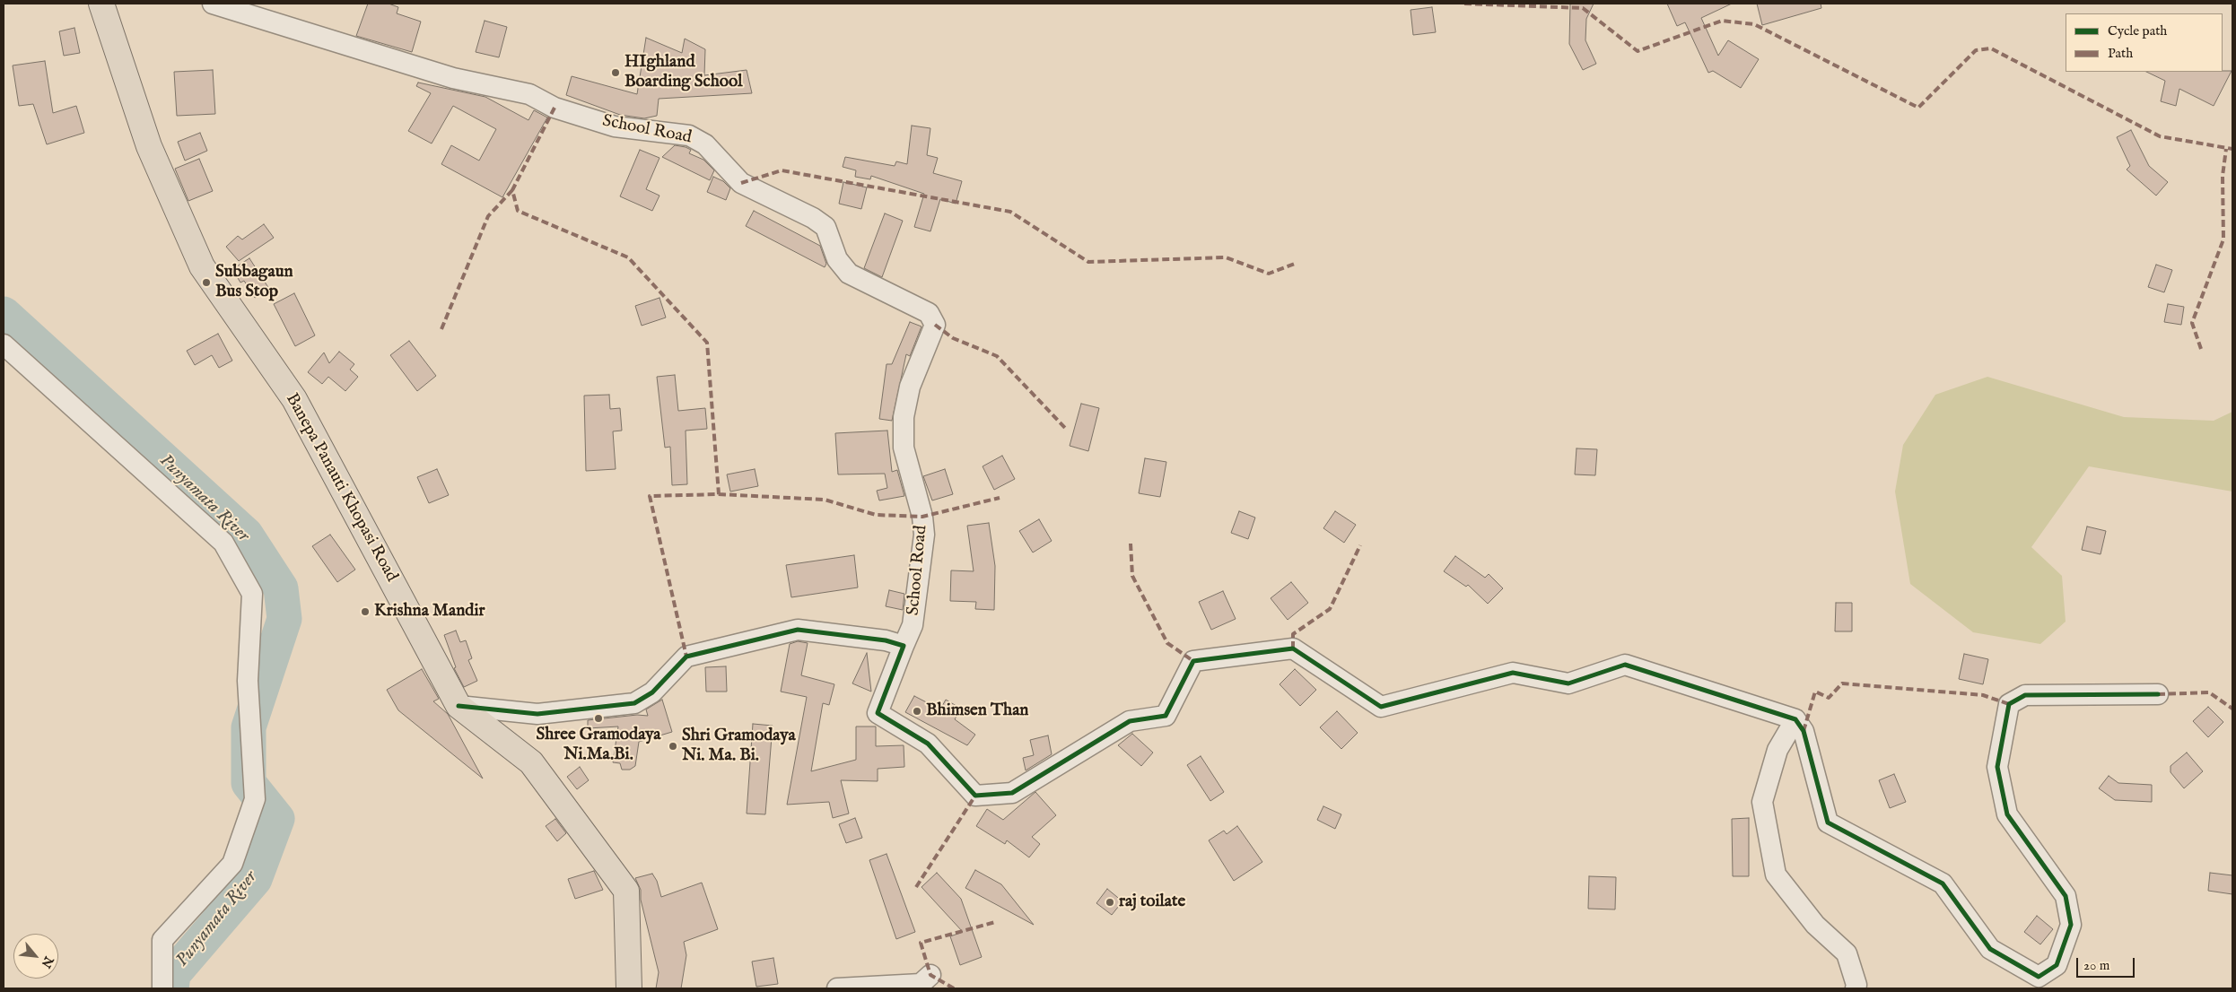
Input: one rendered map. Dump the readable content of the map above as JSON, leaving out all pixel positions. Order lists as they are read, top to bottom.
{
  "streets": {
    "main road": ["Banepa Panauti Khopasi Road"],
    "street": ["School Road"]
  },
  "water": ["Punyamata River"],
  "places": [
    "HIghland Boarding School",
    "Subbagaun Bus Stop",
    "Krishna Mandir",
    "Bhimsen Than",
    "Shree Gramodaya Ni.Ma.Bi.",
    "Shri Gramodaya Ni. Ma. Bi.",
    "raj toilate"
  ],
  "legend": ["Cycle path", "Path"],
  "scale_bar": "20 m",
  "north": "bottom right"
}
